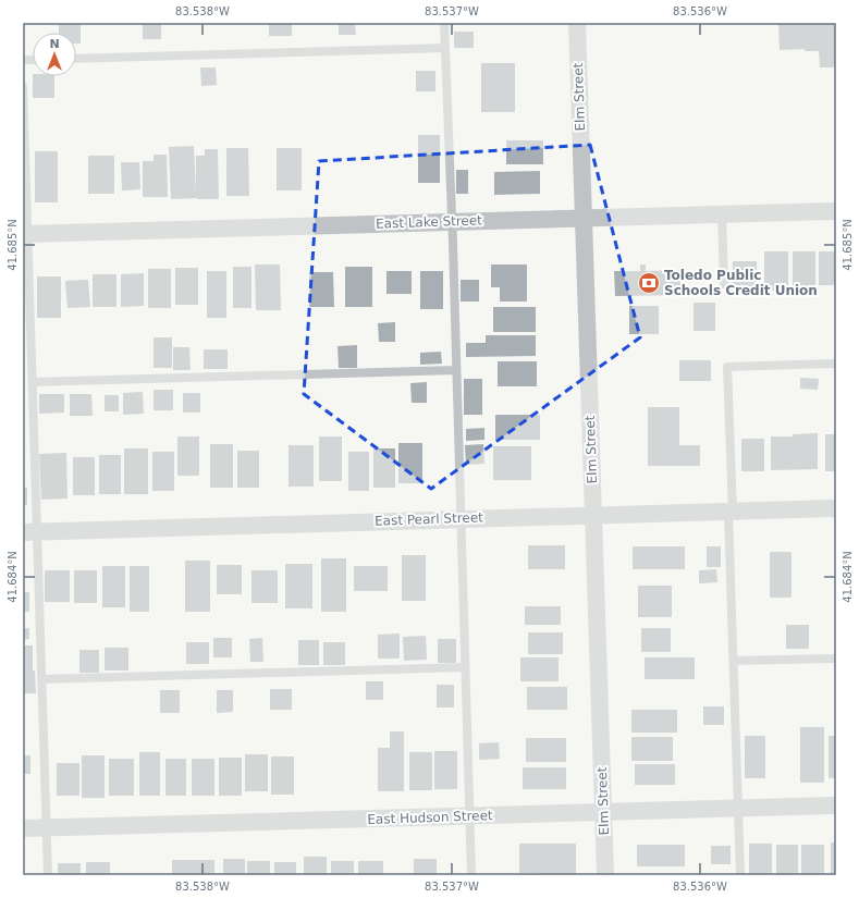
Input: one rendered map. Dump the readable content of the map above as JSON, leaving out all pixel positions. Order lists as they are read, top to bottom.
{
  "streets": {
    "street": [
      "Elm Street",
      "East Lake Street",
      "East Pearl Street",
      "East Hudson Street"
    ]
  },
  "crossings": [
    ["Elm Street", "East Lake Street"],
    ["Elm Street", "East Pearl Street"],
    ["Elm Street", "East Hudson Street"]
  ],
  "places": {
    "bank": ["Toledo Public Schools Credit Union"]
  },
  "north": "top",
  "coordinates": [
    "83.538°W",
    "83.537°W",
    "83.536°W",
    "41.685°N",
    "41.684°N"
  ]
}
